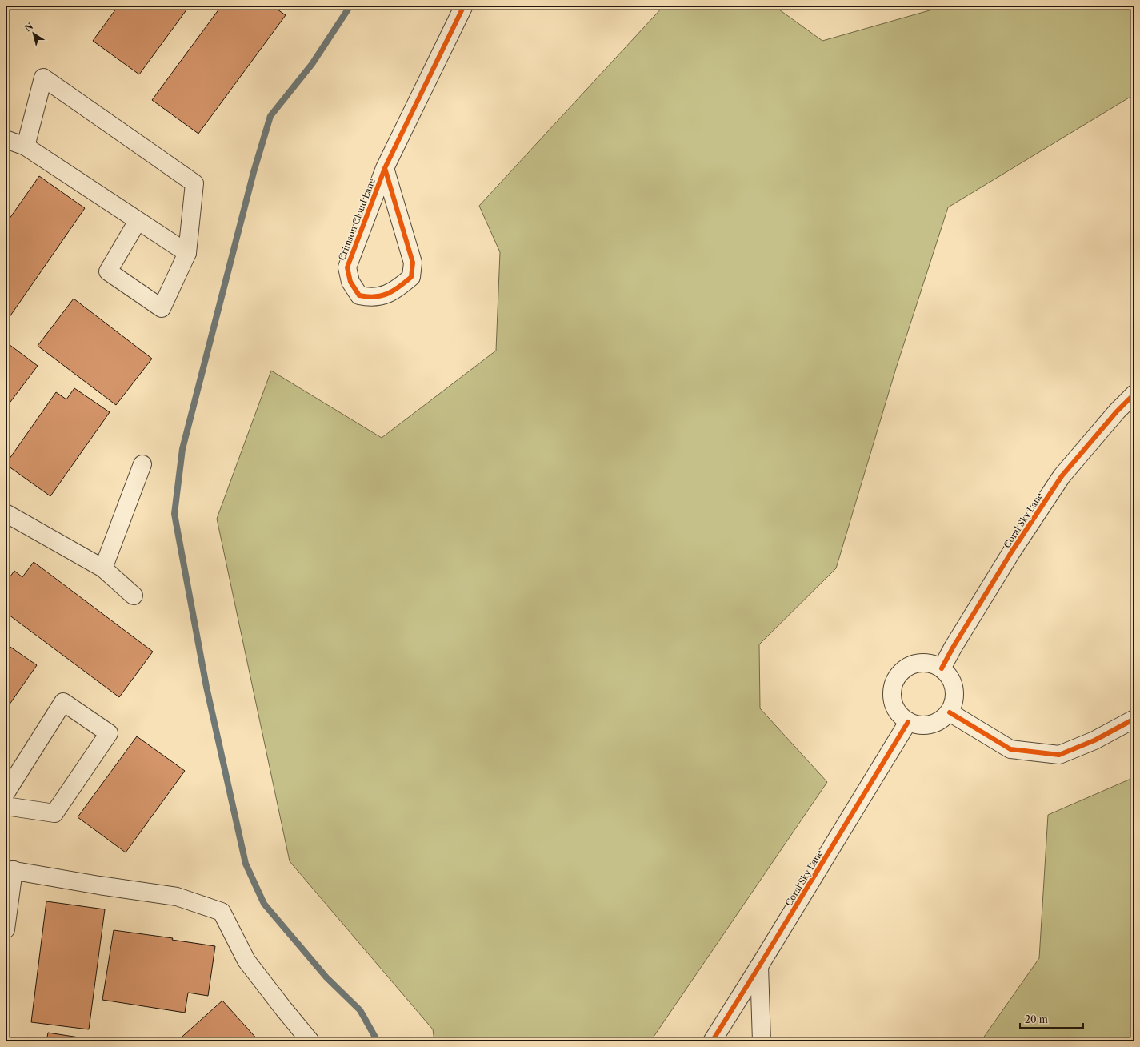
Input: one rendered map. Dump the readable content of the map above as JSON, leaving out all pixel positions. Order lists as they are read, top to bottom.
{
  "streets": {
    "street": ["Crimson Cloud Lane", "Coral Sky Lane"]
  },
  "scale_bar": "20 m",
  "north": "top left"
}
